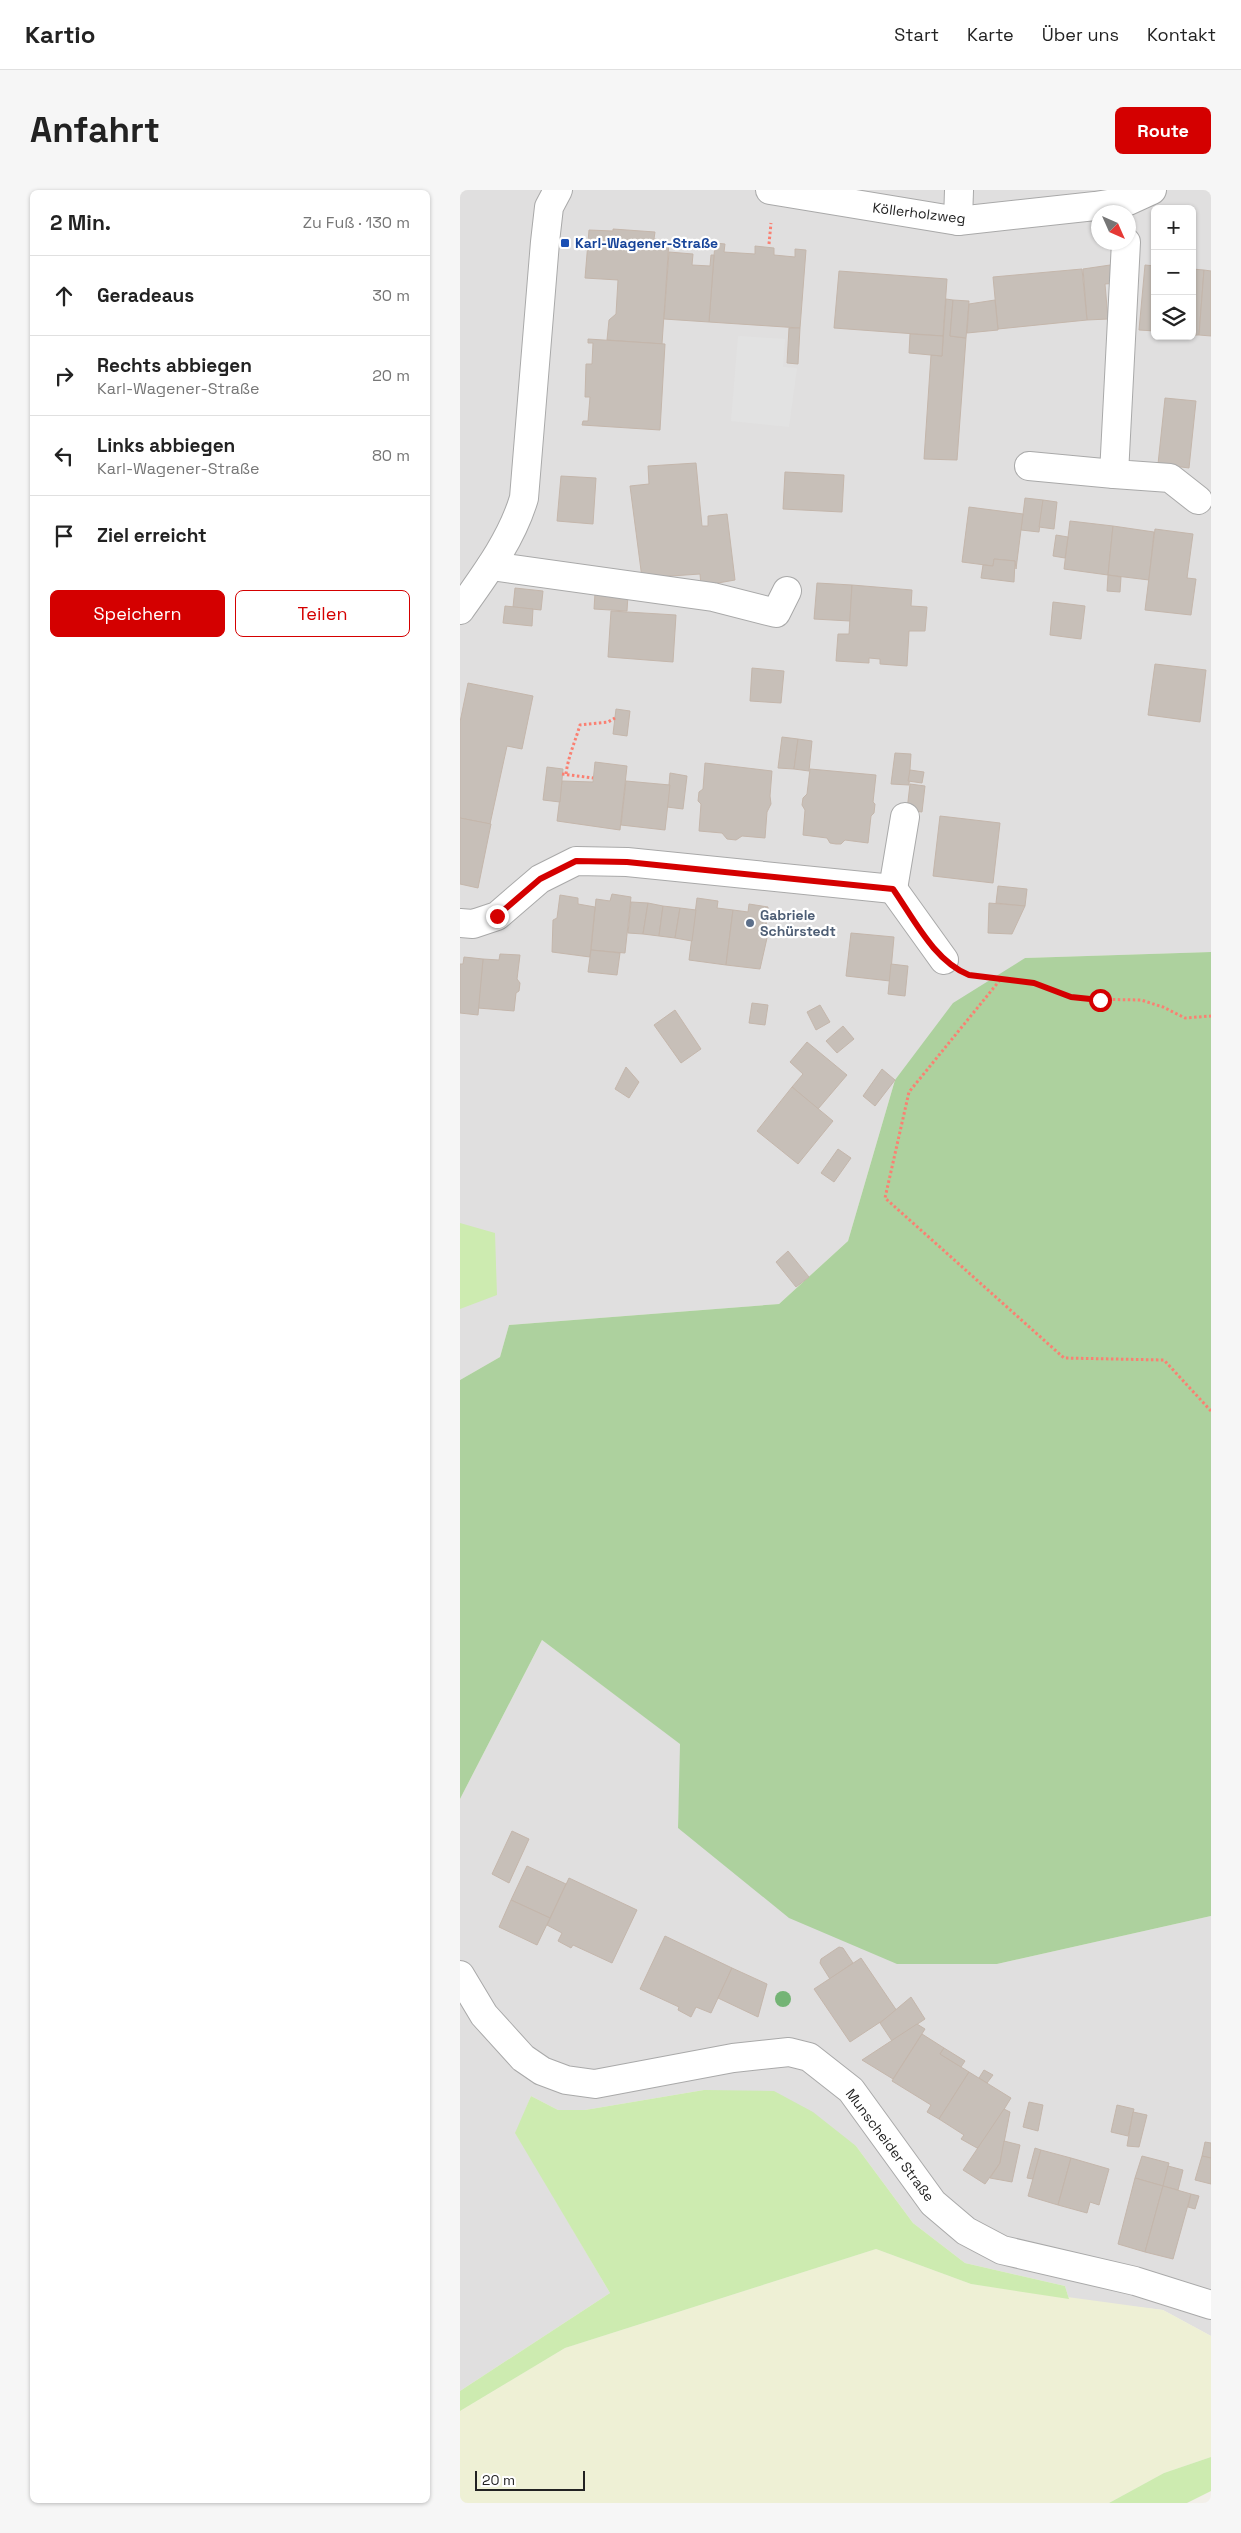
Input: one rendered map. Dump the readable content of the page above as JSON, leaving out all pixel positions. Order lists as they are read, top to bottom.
{
  "streets": {
    "street": ["Köllerholzweg", "Munscheider Straße"]
  },
  "places": {
    "transit": ["Karl-Wagener-Straße"],
    "other": ["Gabriele Schürstedt"]
  },
  "scale_bar": "20 m",
  "north": "bottom right",
  "page": {
    "header": "Kartio",
    "nav": [
      "Start",
      "Karte",
      "Über uns",
      "Kontakt"
    ],
    "buttons": [
      "Route",
      ["Speichern", "Teilen"]
    ],
    "title": "Anfahrt",
    "heading": ["2 Min.", "Zu Fuß · 130 m"],
    "map_buttons": ["+", "−"],
    "list": [
      ["Geradeaus", "30 m"],
      ["Rechts abbiegen", "Karl-Wagener-Straße", "20 m"],
      ["Links abbiegen", "Karl-Wagener-Straße", "80 m"],
      "Ziel erreicht"
    ],
    "scale": "20 m"
  }
}
